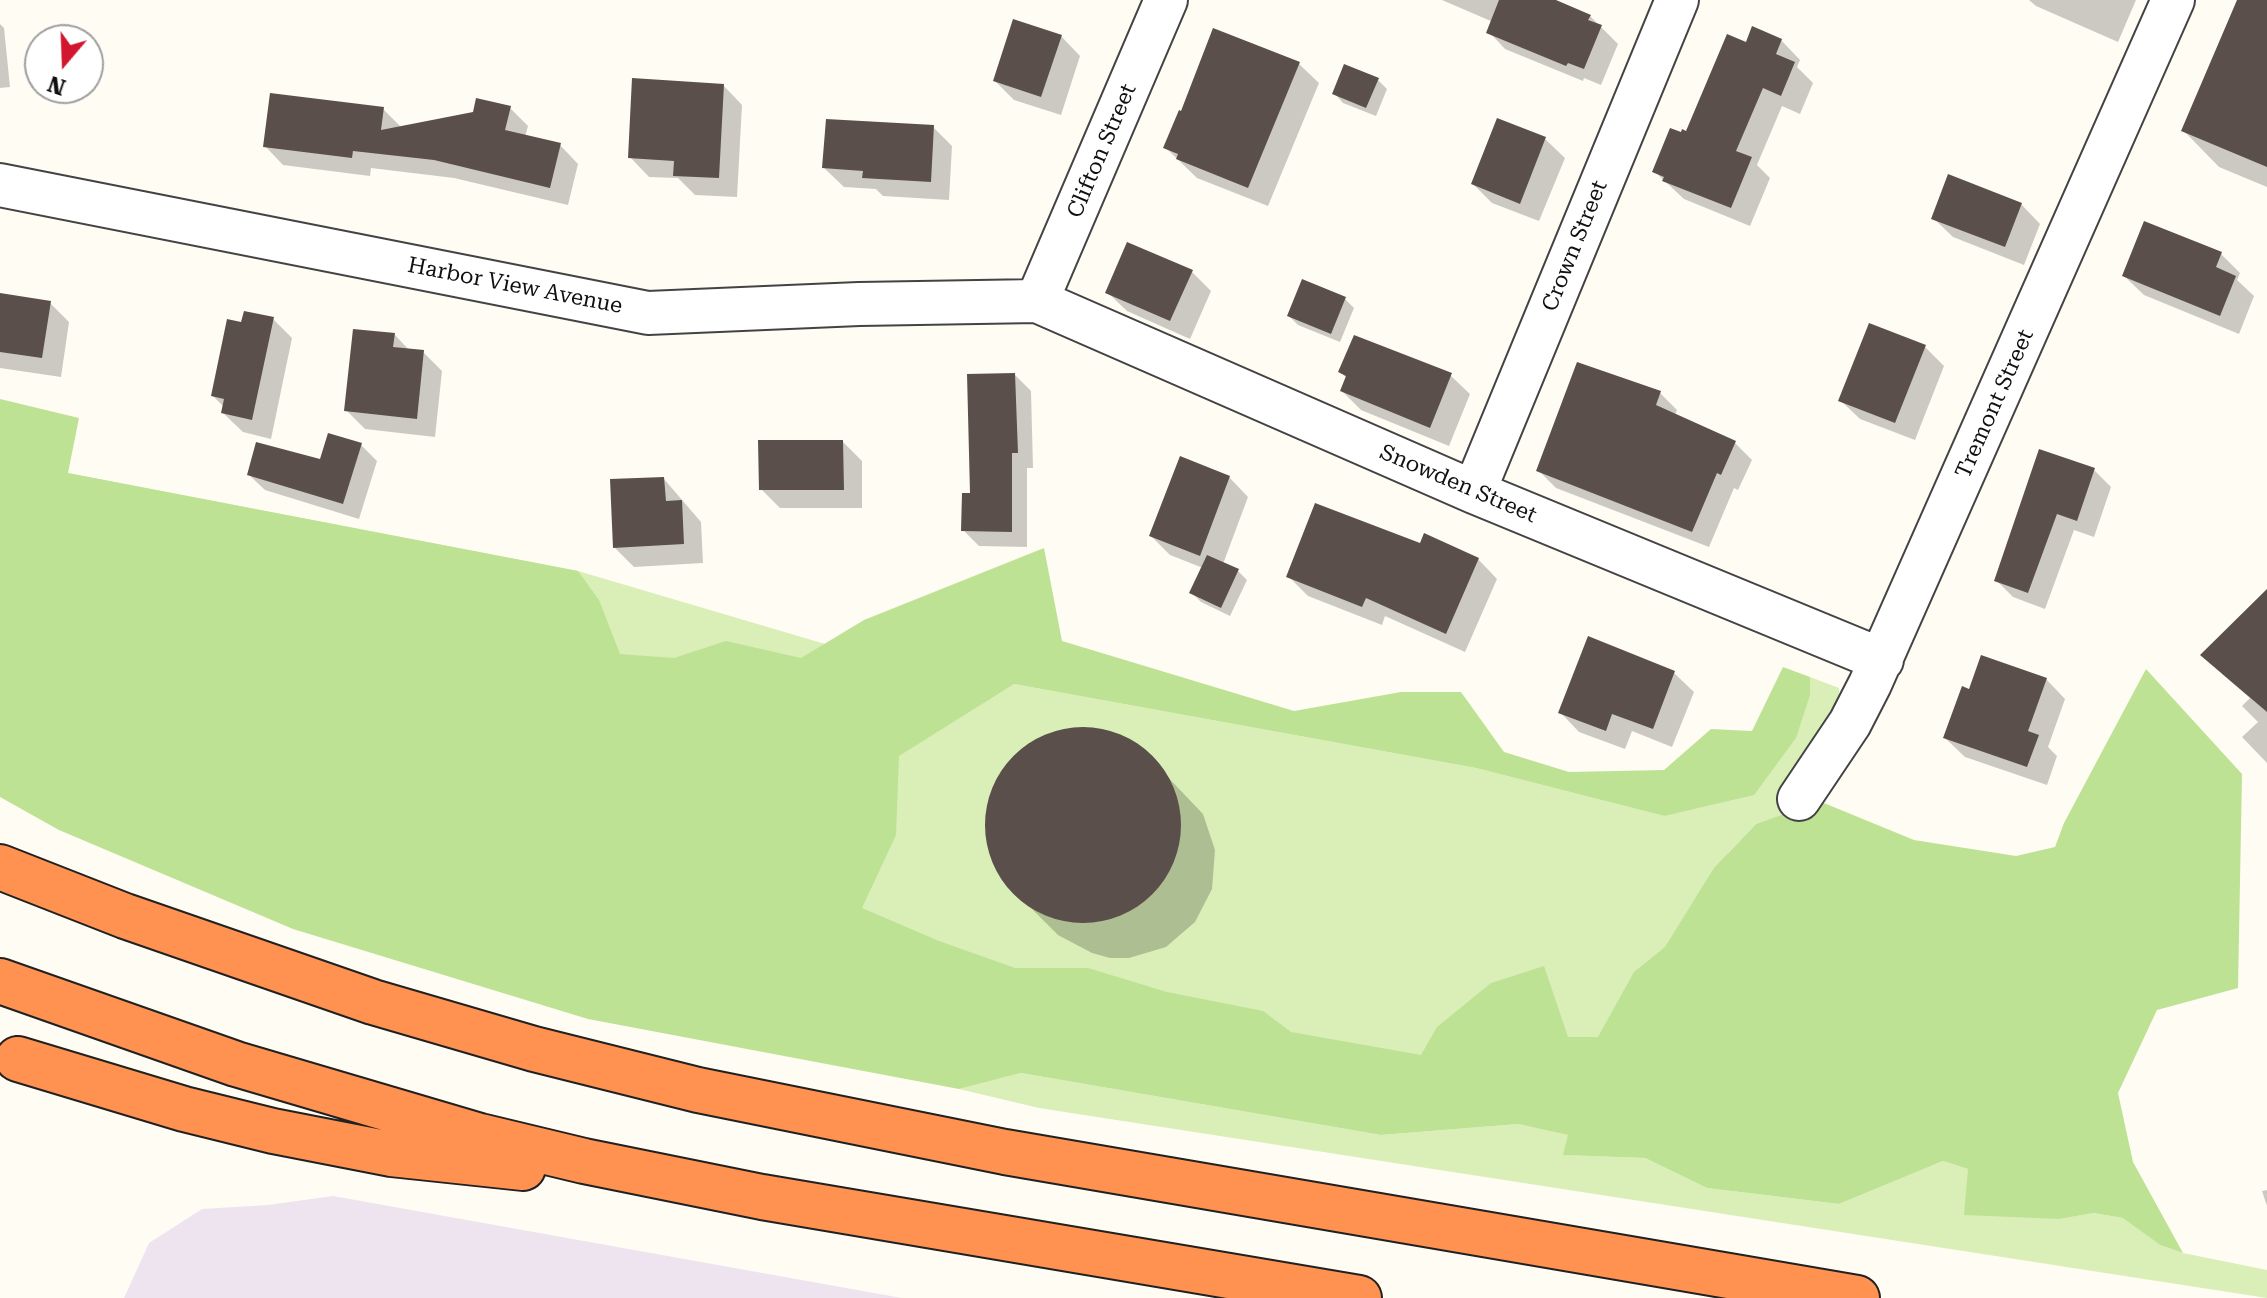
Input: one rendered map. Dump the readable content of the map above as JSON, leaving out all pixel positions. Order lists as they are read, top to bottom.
{
  "streets": {
    "street": [
      "Clifton Street",
      "Crown Street",
      "Harbor View Avenue",
      "Tremont Street",
      "Snowden Street"
    ]
  },
  "crossings": [
    ["Clifton Street", "Harbor View Avenue"],
    ["Clifton Street", "Snowden Street"],
    ["Crown Street", "Snowden Street"],
    ["Harbor View Avenue", "Snowden Street"],
    ["Tremont Street", "Snowden Street"]
  ],
  "north": "bottom"
}
